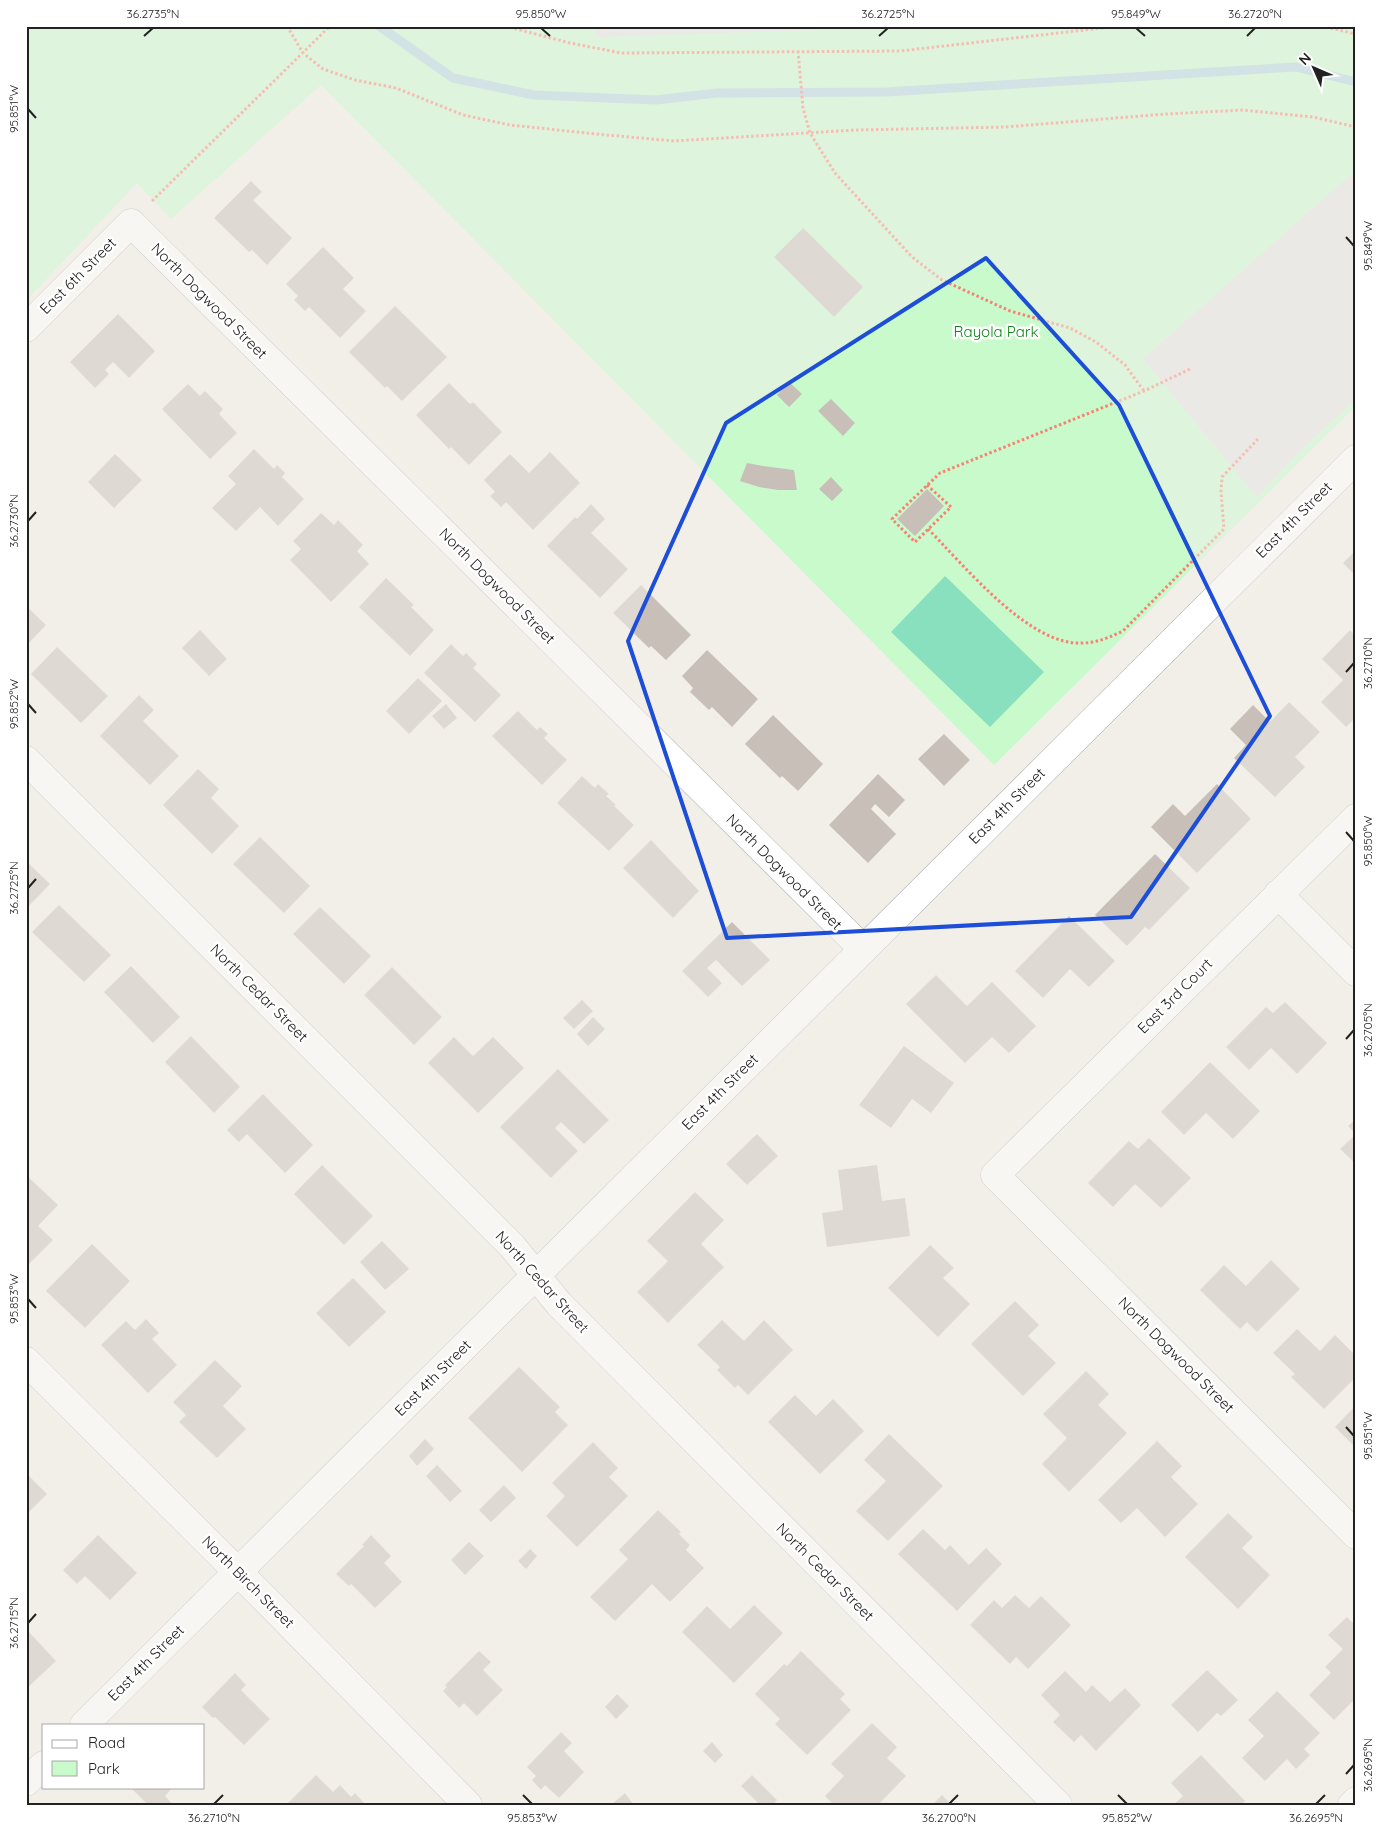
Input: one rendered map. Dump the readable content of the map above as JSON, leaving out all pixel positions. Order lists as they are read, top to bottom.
{
  "streets": {
    "street": [
      "East 6th Street",
      "North Dogwood Street",
      "East 4th Street",
      "North Cedar Street",
      "East 3rd Court",
      "North Birch Street"
    ]
  },
  "crossings": [
    ["East 6th Street", "North Dogwood Street"],
    ["North Dogwood Street", "East 4th Street"],
    ["North Dogwood Street", "East 3rd Court"],
    ["East 4th Street", "North Cedar Street"],
    ["East 4th Street", "North Birch Street"]
  ],
  "parks": ["Rayola Park"],
  "legend": ["Road", "Park"],
  "north": "top left",
  "coordinates": [
    "36.2735°N",
    "95.850°W",
    "36.2725°N",
    "95.849°W",
    "36.2720°N",
    "95.851°W",
    "36.2730°N",
    "36.2710°N",
    "95.852°W",
    "36.2705°N",
    "95.853°W",
    "36.2715°N",
    "36.2695°N",
    "36.2700°N"
  ]
}
